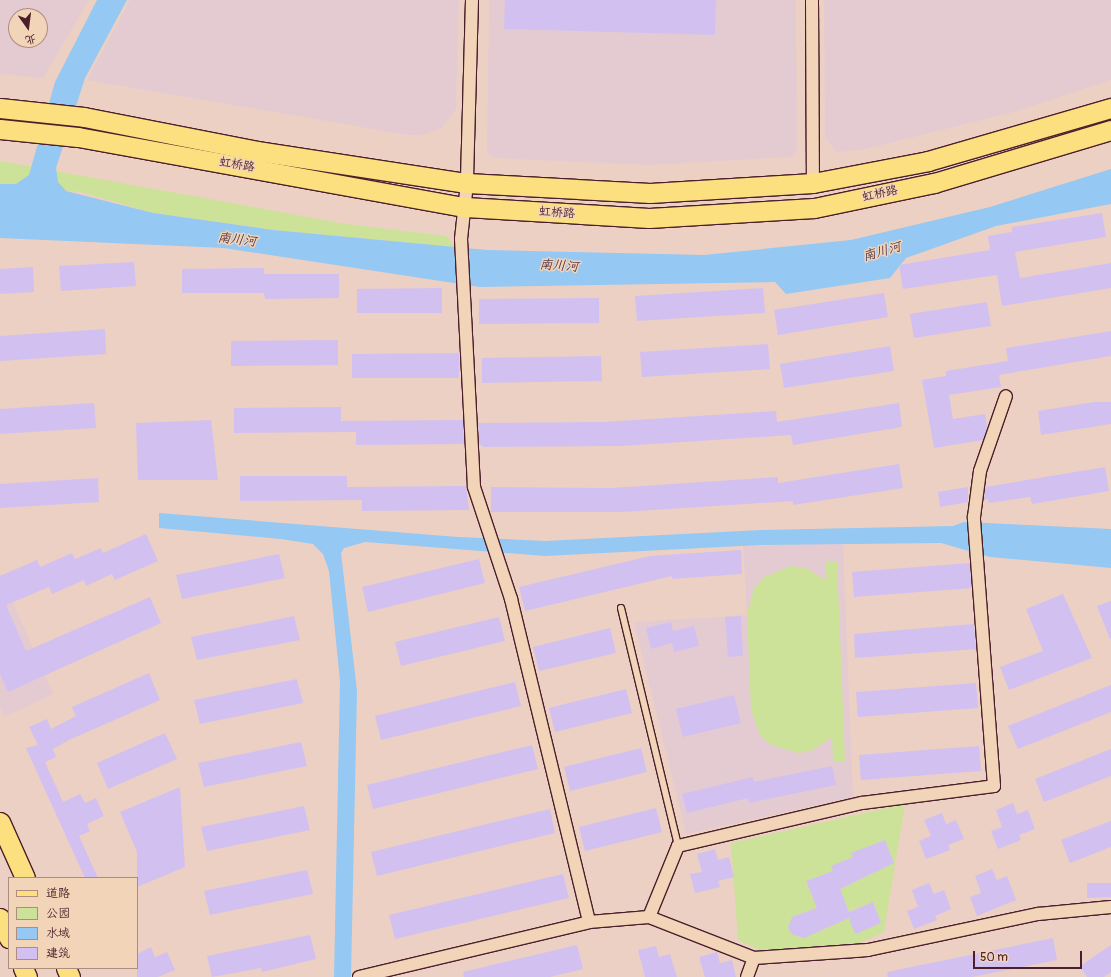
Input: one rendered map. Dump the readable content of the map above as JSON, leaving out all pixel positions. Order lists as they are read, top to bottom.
{
  "streets": {
    "main road": ["虹桥路"]
  },
  "water": ["南川河"],
  "legend": [
    "道路",
    "公园",
    "水域",
    "建筑"
  ],
  "scale_bar": "50 m",
  "north": "bottom"
}
